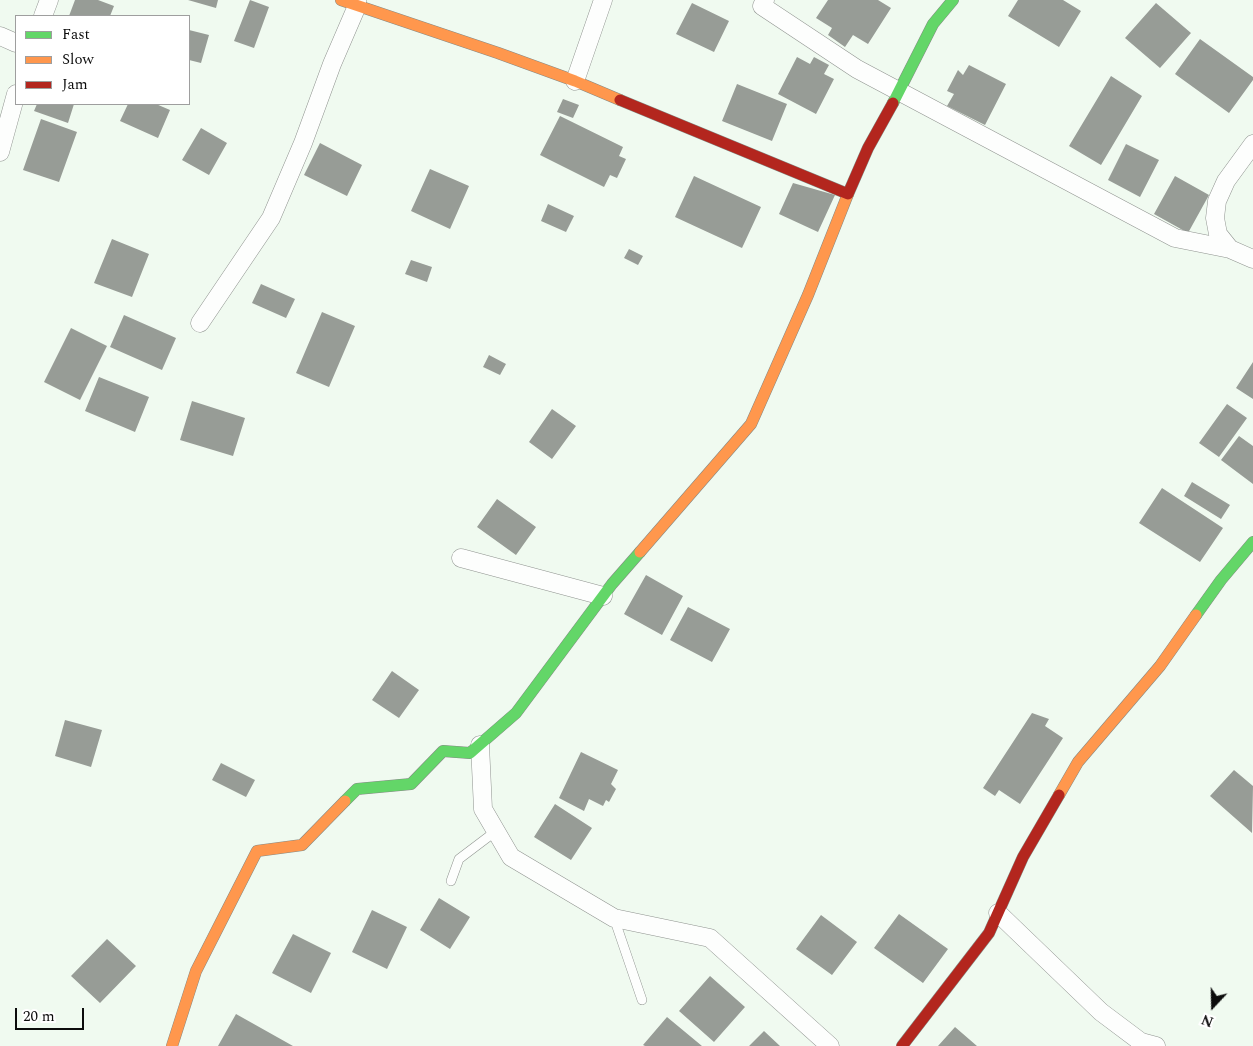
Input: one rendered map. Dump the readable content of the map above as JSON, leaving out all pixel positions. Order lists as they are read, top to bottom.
{
  "legend": ["Fast", "Slow", "Jam"],
  "scale_bar": "20 m",
  "north": "bottom"
}
